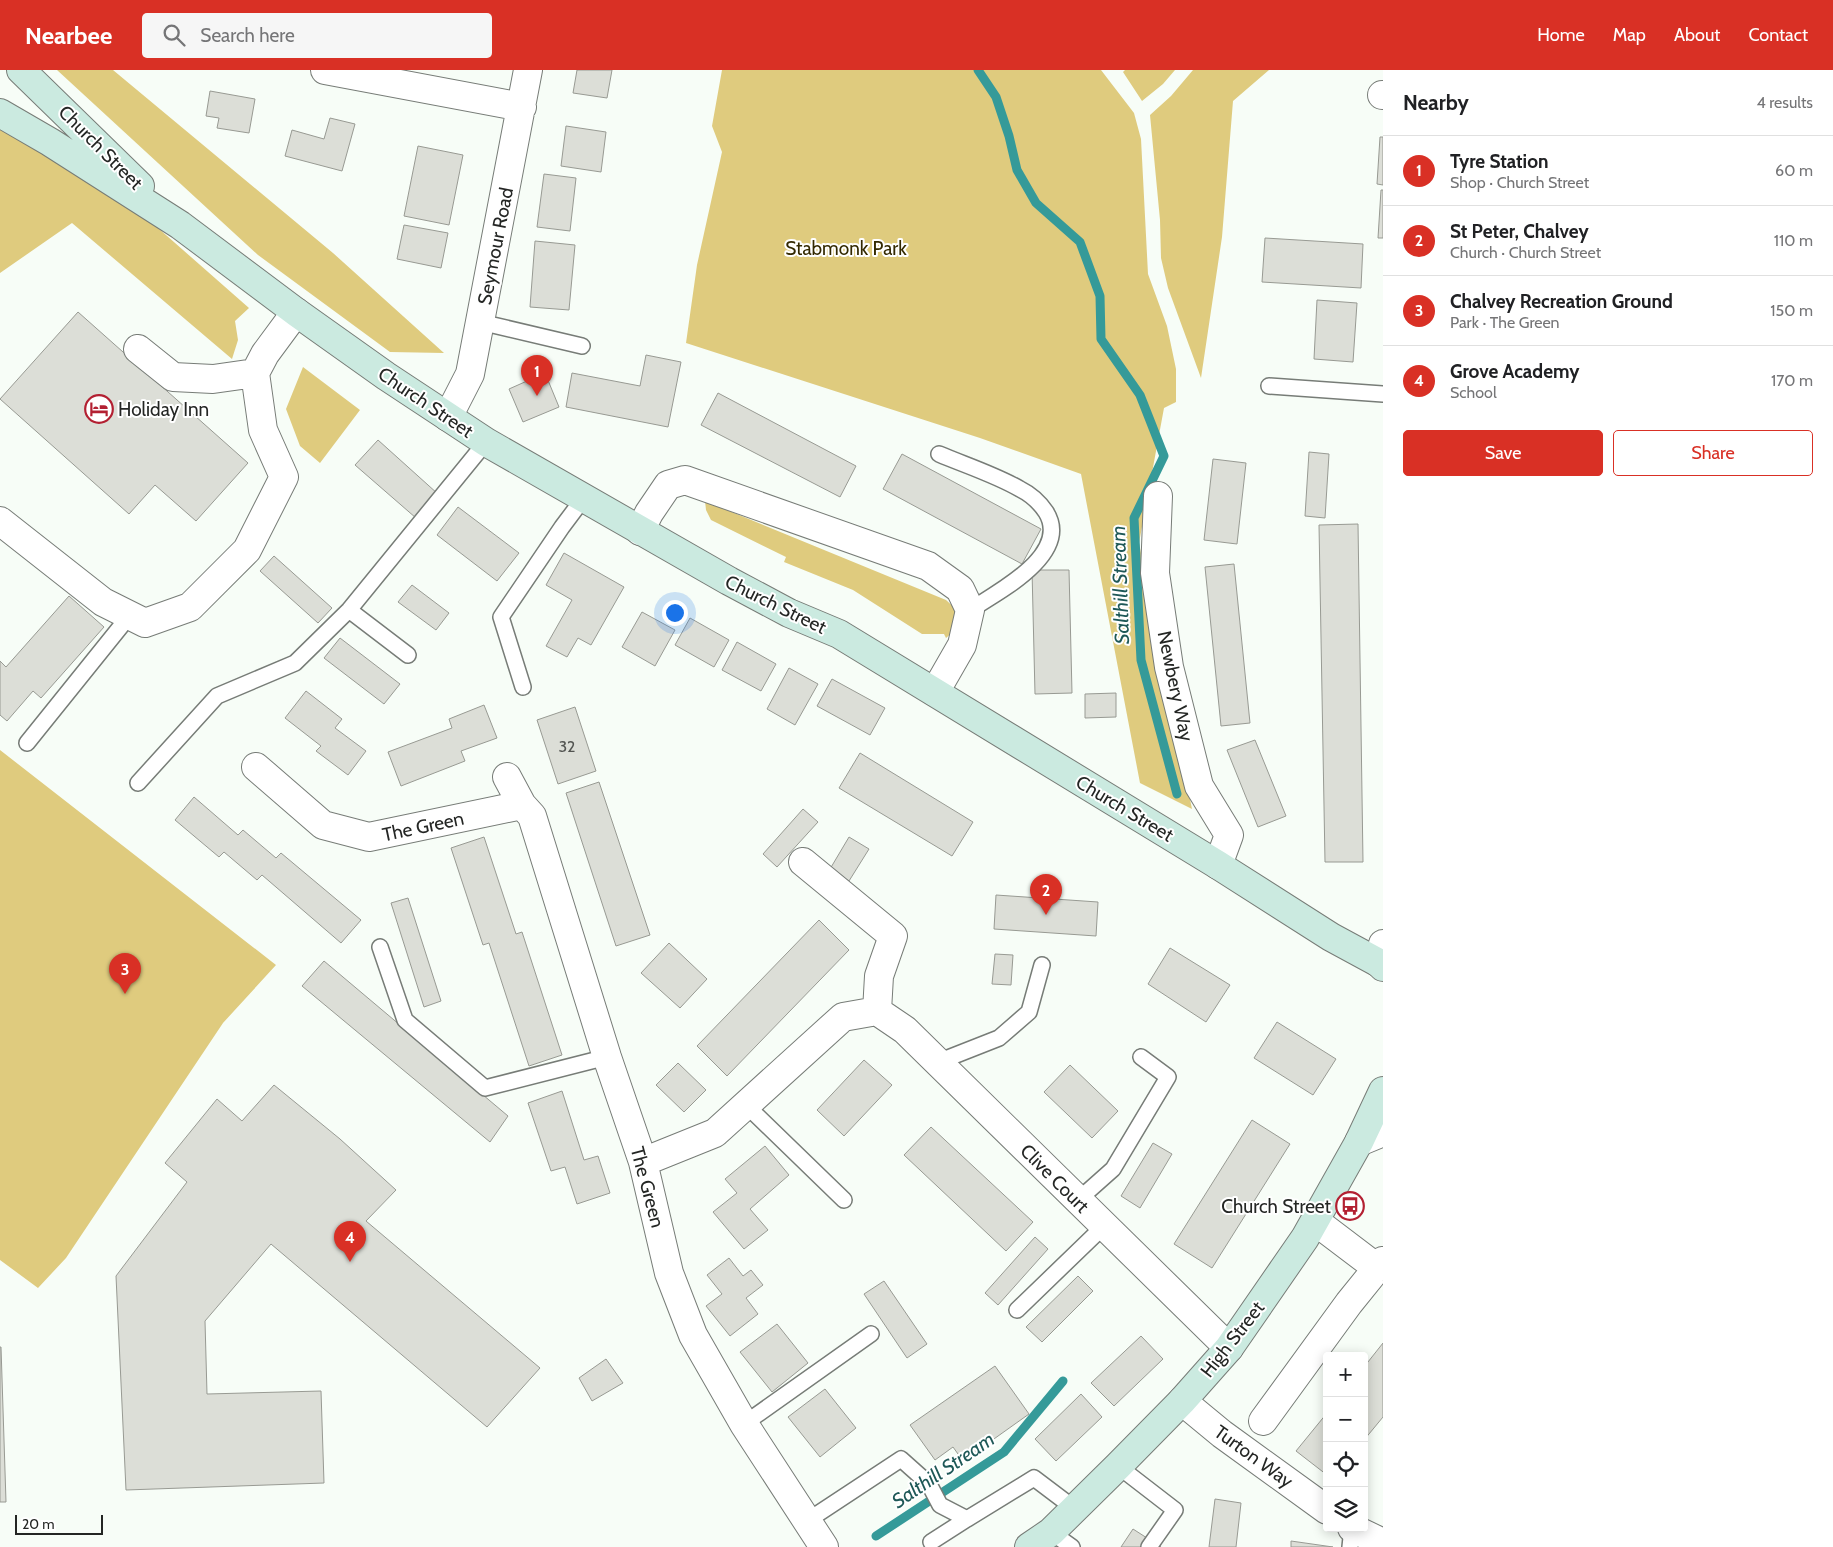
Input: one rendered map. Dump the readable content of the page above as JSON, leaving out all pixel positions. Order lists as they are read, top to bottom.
{
  "streets": {
    "street": [
      "Church Street",
      "Seymour Road",
      "Newbery Way",
      "The Green",
      "Clive Court",
      "High Street",
      "Turton Way"
    ]
  },
  "crossings": [
    ["Church Street", "Seymour Road"],
    ["Church Street", "Newbery Way"],
    ["Clive Court", "High Street"],
    ["High Street", "Turton Way"]
  ],
  "water": ["Salthill Stream"],
  "parks": ["Stabmonk Park"],
  "places": {
    "hotel": ["Holiday Inn"],
    "bus stop": ["Church Street"]
  },
  "house_numbers": ["32"],
  "scale_bar": "20 m",
  "page": {
    "header": "Nearbee",
    "search": "Search here",
    "nav": [
      "Home",
      "Map",
      "About",
      "Contact"
    ],
    "heading": ["Nearby", "4 results"],
    "list": [
      {
        "mark": "1",
        "name": "Tyre Station",
        "note": "Shop · Church Street",
        "value": "60 m"
      },
      {
        "mark": "2",
        "name": "St Peter, Chalvey",
        "note": "Church · Church Street",
        "value": "110 m"
      },
      {
        "mark": "3",
        "name": "Chalvey Recreation Ground",
        "note": "Park · The Green",
        "value": "150 m"
      },
      {
        "mark": "4",
        "name": "Grove Academy",
        "note": "School",
        "value": "170 m"
      }
    ],
    "pins": [
      "1",
      "2",
      "3",
      "4"
    ],
    "buttons": ["Save", "Share"],
    "map_buttons": ["+", "−"],
    "scale": "20 m"
  }
}
